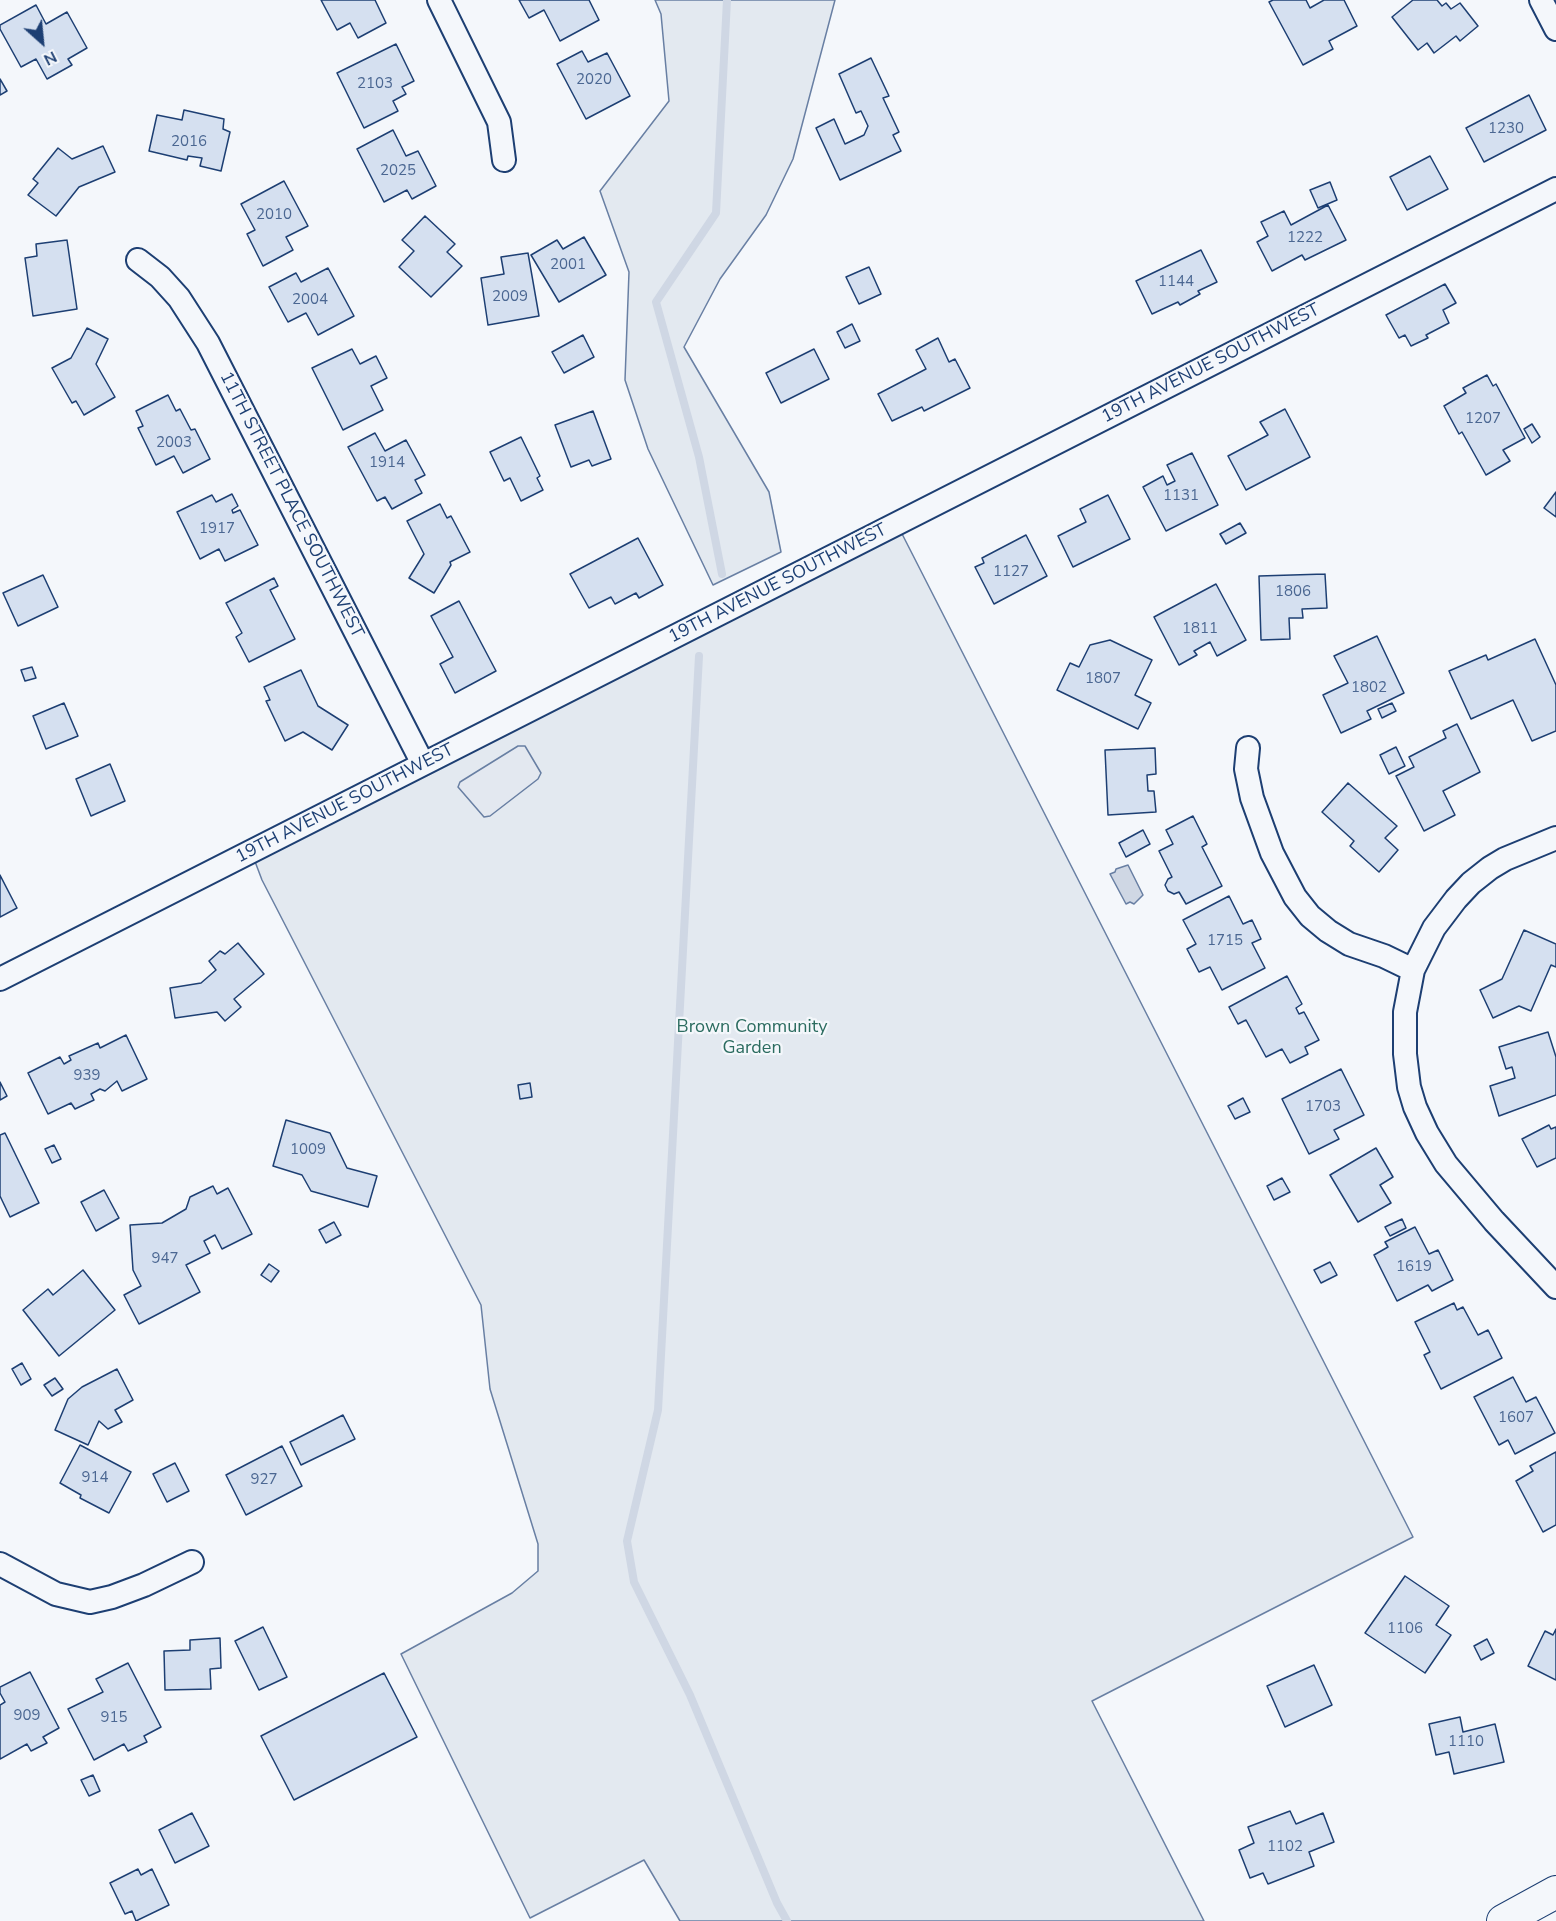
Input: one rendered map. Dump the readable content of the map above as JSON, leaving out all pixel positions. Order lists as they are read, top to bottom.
{
  "streets": {
    "street": ["19TH AVENUE SOUTHWEST", "11TH STREET PLACE SOUTHWEST"]
  },
  "crossings": [
    ["19TH AVENUE SOUTHWEST", "11TH STREET PLACE SOUTHWEST"]
  ],
  "parks": ["Brown Community Garden"],
  "house_numbers": [
    "2020",
    "2103",
    "1230",
    "2016",
    "2025",
    "2010",
    "1222",
    "2001",
    "1144",
    "2009",
    "2004",
    "1207",
    "2003",
    "1914",
    "1131",
    "1917",
    "1127",
    "1806",
    "1811",
    "1807",
    "1802",
    "1715",
    "939",
    "1703",
    "1009",
    "947",
    "1619",
    "1607",
    "914",
    "927",
    "1106",
    "909",
    "915",
    "1110",
    "1102"
  ],
  "north": "bottom right"
}
